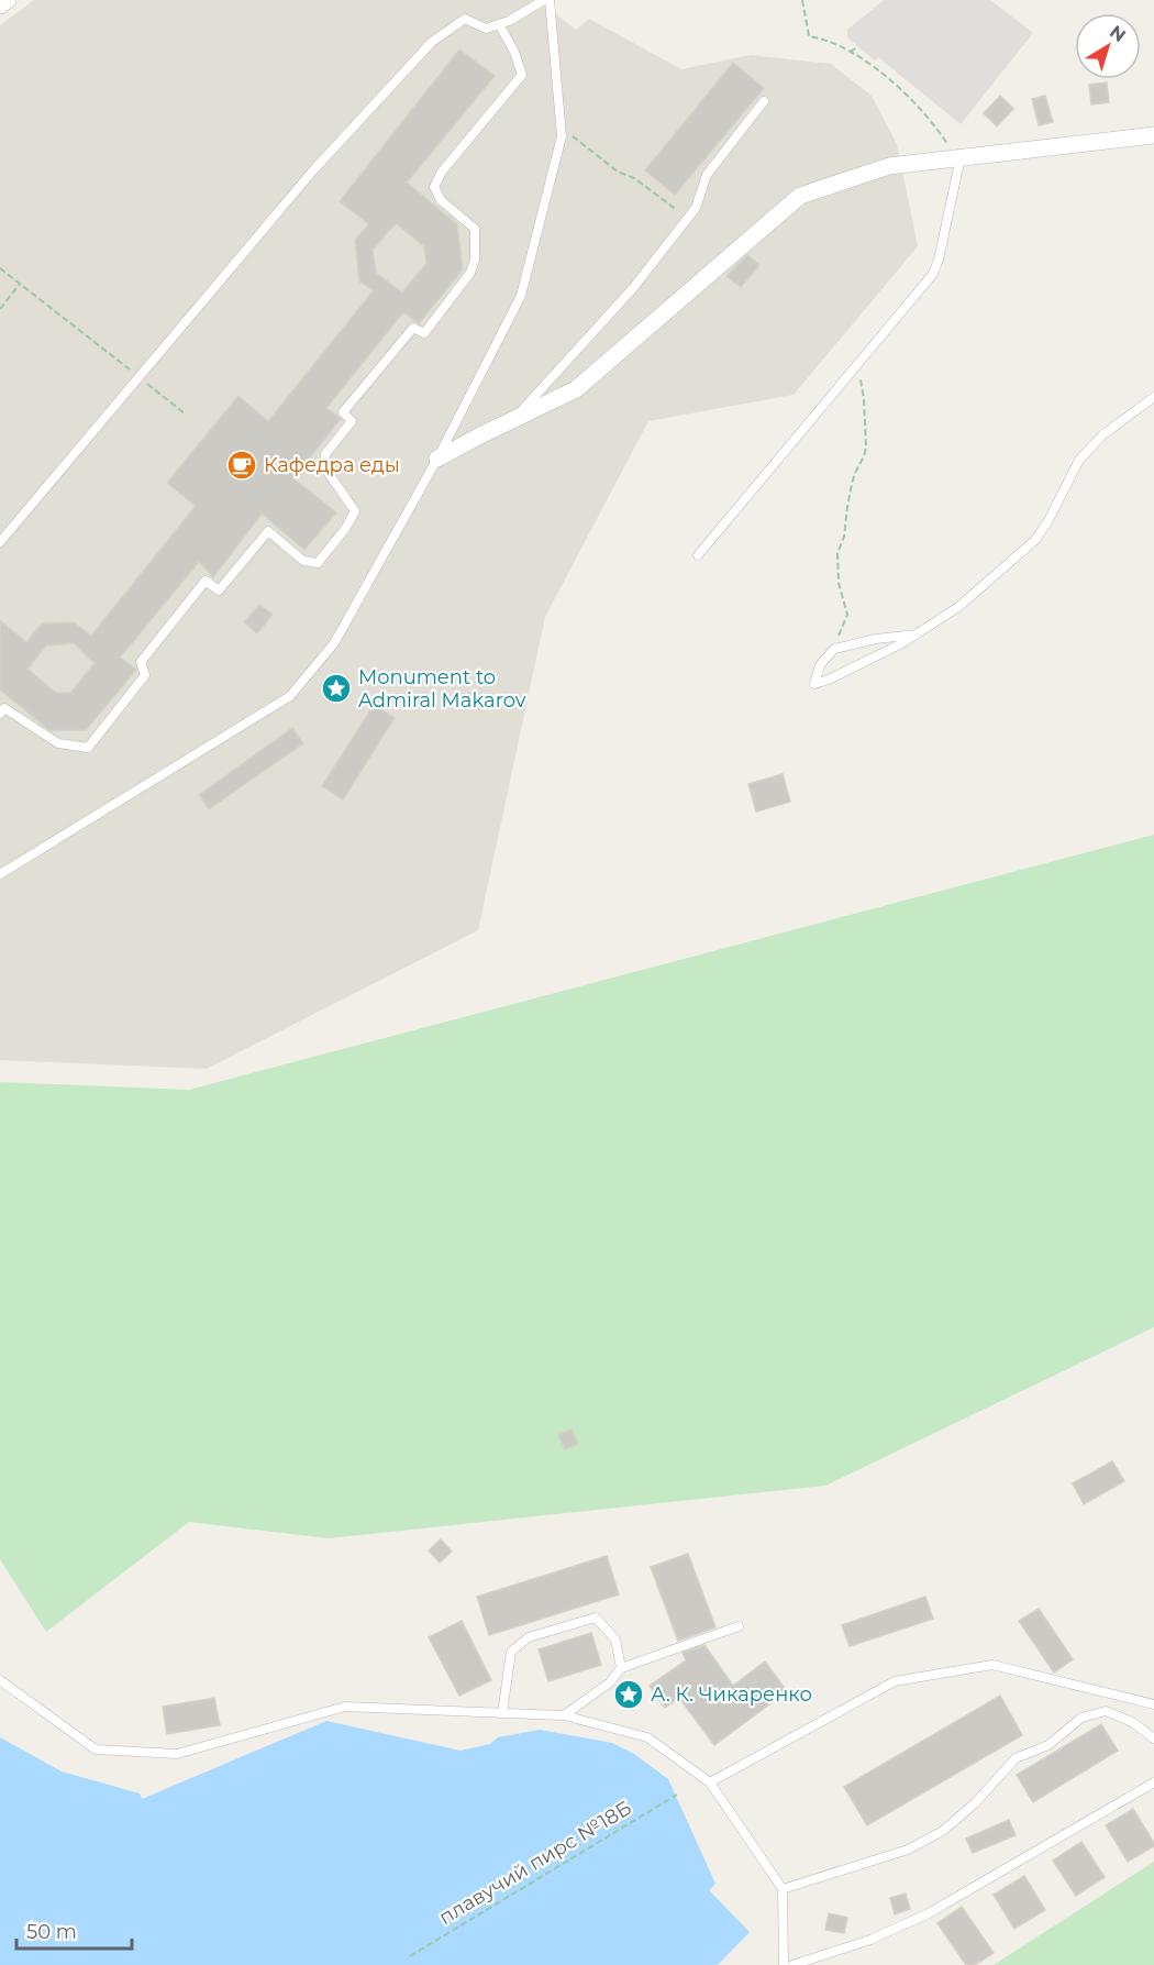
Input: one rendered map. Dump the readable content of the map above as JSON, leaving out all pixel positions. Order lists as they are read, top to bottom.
{
  "streets": {
    "path": ["плавучий пирс №18Б"]
  },
  "places": {
    "cafe": ["Кафедра еды"],
    "place": ["Monument to Admiral Makarov", "А. К. Чикаренко"]
  },
  "scale_bar": "50 m",
  "north": "top right"
}
